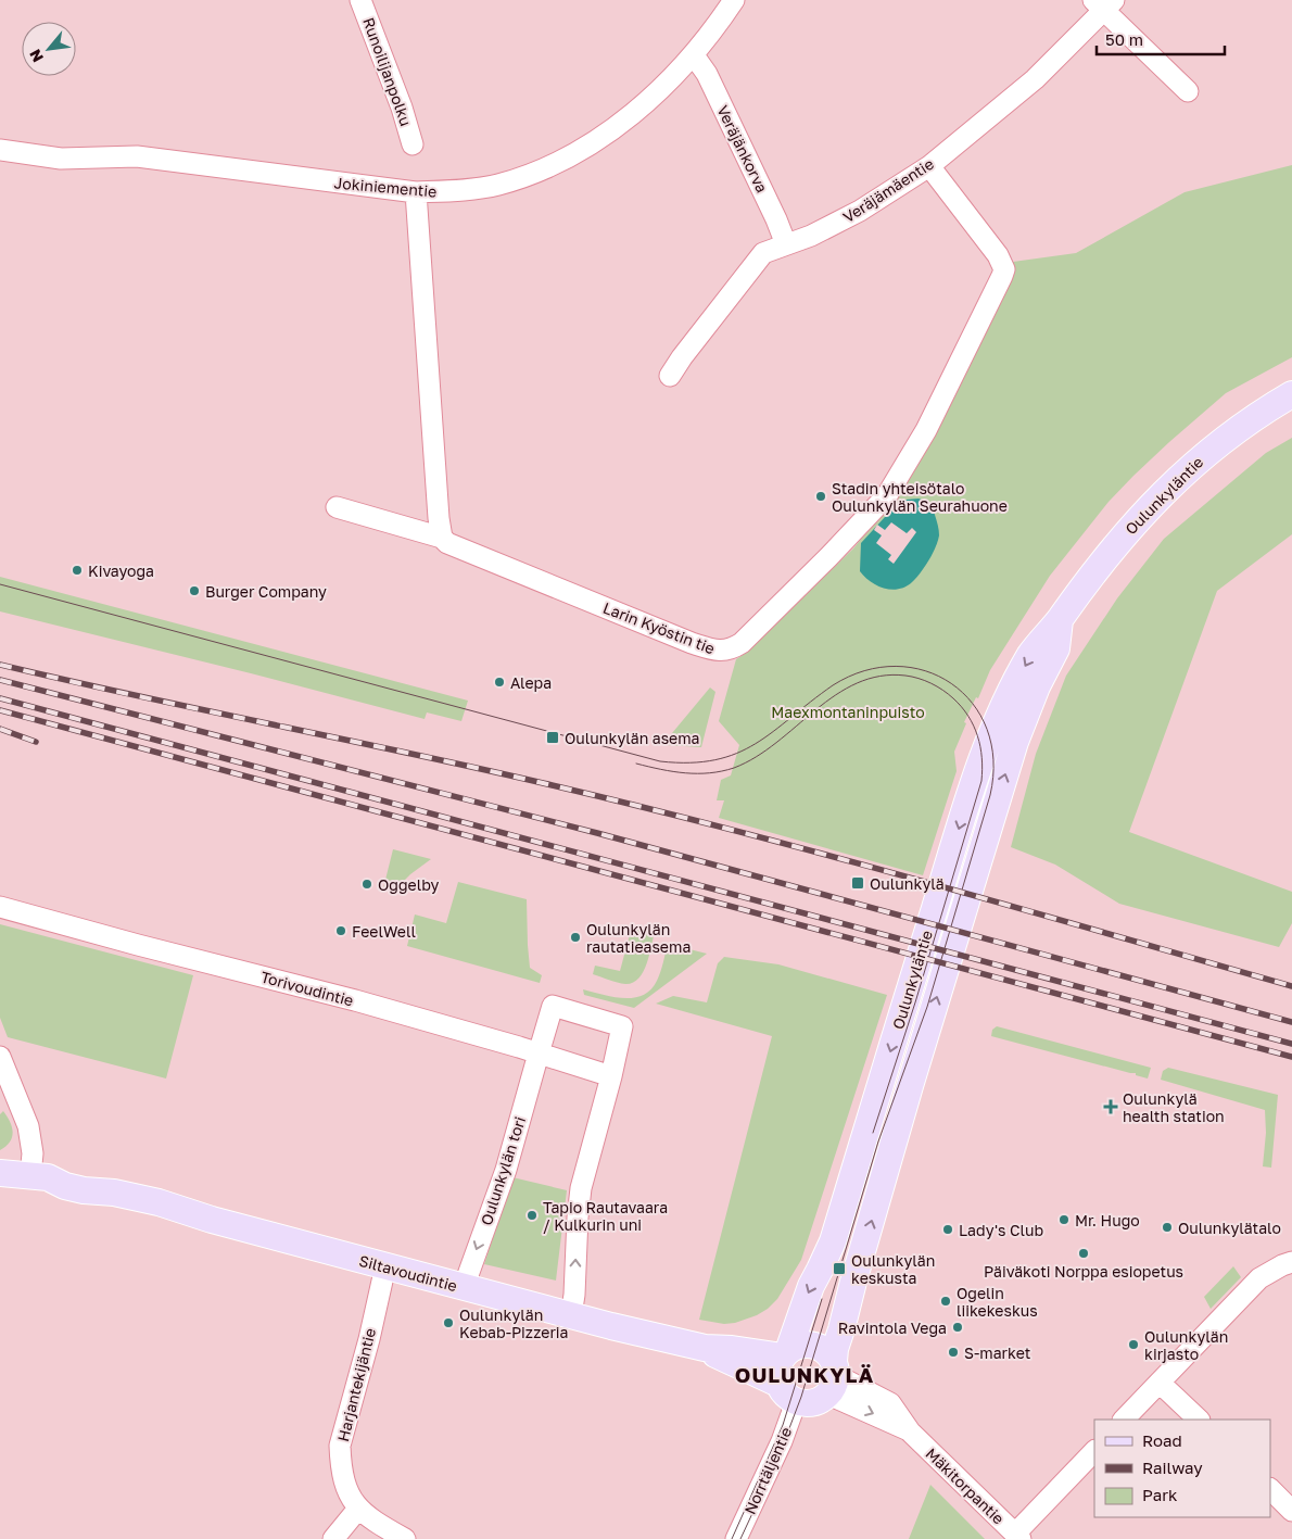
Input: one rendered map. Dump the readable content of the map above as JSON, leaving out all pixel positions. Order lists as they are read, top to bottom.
{
  "streets": {
    "main road": ["Oulunkyläntie", "Siltavoudintie"],
    "street": [
      "Runoilijanpolku",
      "Veräjänkorva",
      "Jokiniementie",
      "Veräjämäentie",
      "Larin Kyöstin tie",
      "Torivoudintie",
      "Oulunkylän tori",
      "Harjantekijäntie",
      "Norrtäljentie",
      "Mäkitorpantie"
    ]
  },
  "crossings": [
    ["Veräjänkorva", "Jokiniementie"],
    ["Veräjänkorva", "Veräjämäentie"],
    ["Veräjämäentie", "Larin Kyöstin tie"],
    ["Oulunkyläntie", "Siltavoudintie"],
    ["Oulunkyläntie", "Norrtäljentie"],
    ["Oulunkyläntie", "Mäkitorpantie"],
    ["Torivoudintie", "Oulunkylän tori"],
    ["Oulunkylän tori", "Siltavoudintie"],
    ["Siltavoudintie", "Harjantekijäntie"],
    ["Siltavoudintie", "Norrtäljentie"],
    ["Siltavoudintie", "Mäkitorpantie"],
    ["Norrtäljentie", "Mäkitorpantie"]
  ],
  "districts": ["OULUNKYLÄ"],
  "parks": ["Maexmontaninpuisto"],
  "places": {
    "other": [
      "Stadin yhteisötalo Oulunkylän Seurahuone",
      "Kivayoga",
      "Burger Company",
      "Alepa",
      "Oggelby",
      "FeelWell",
      "Oulunkylän rautatieasema",
      "Tapio Rautavaara / Kulkurin uni",
      "Mr. Hugo",
      "Oulunkylätalo",
      "Lady's Club",
      "Päiväkoti Norppa esiopetus",
      "Ogelin liikekeskus",
      "Oulunkylän Kebab-Pizzeria",
      "Ravintola Vega",
      "Oulunkylän kirjasto",
      "S-market"
    ],
    "transit": ["Oulunkylän asema", "Oulunkylä", "Oulunkylän keskusta"],
    "health": ["Oulunkylä health station"]
  },
  "legend": ["Road", "Railway", "Park"],
  "scale_bar": "50 m",
  "north": "bottom left"
}
